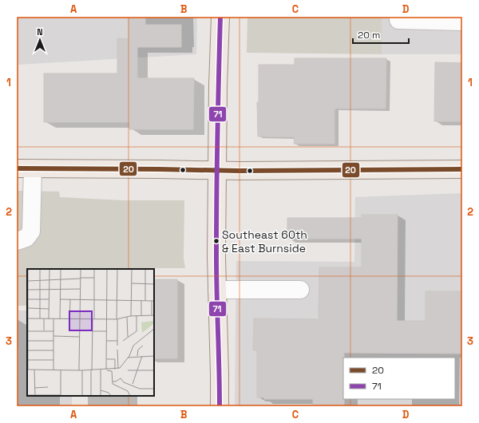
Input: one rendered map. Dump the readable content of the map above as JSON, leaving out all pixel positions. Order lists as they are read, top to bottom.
{
  "places": ["Southeast 60th & East Burnside"],
  "lines": ["transit line 71", "transit line 20"],
  "legend": ["20", "71"],
  "scale_bar": "20 m",
  "north": "top",
  "grid": {
    "columns": [
      "A",
      "B",
      "C",
      "D"
    ],
    "rows": ["1", "2", "3"]
  }
}
